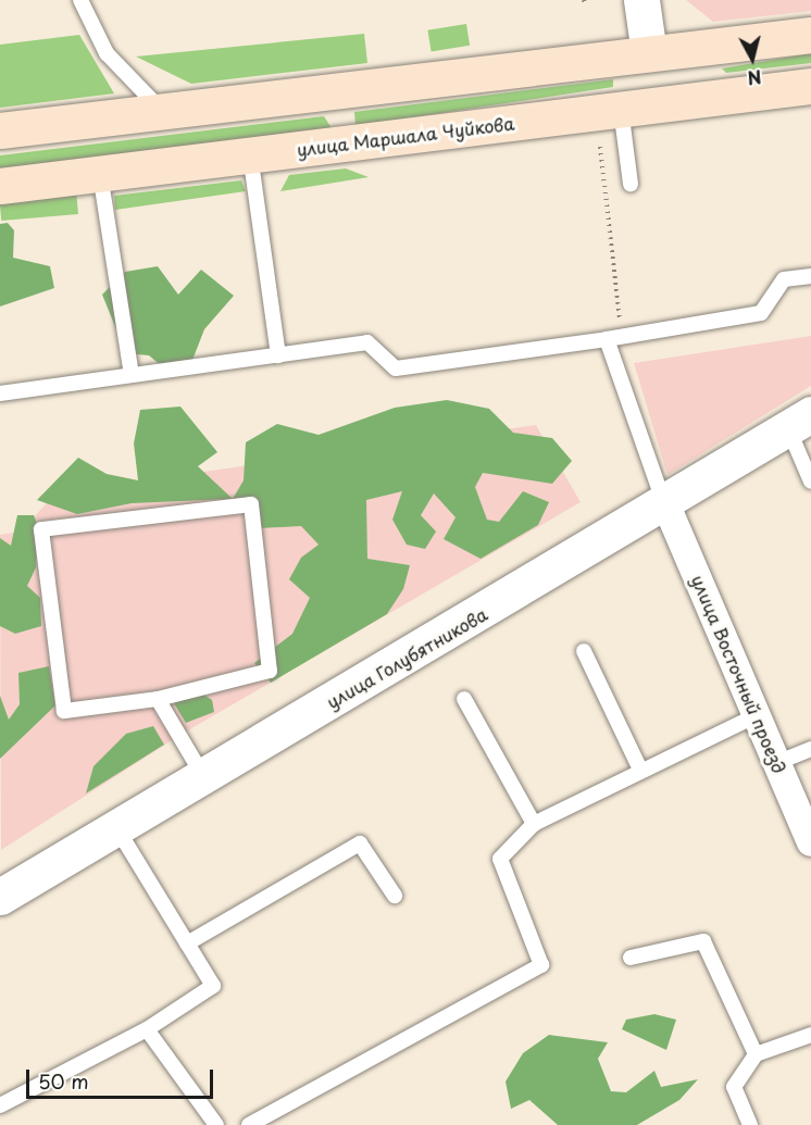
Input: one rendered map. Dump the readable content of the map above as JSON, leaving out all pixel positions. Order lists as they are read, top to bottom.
{
  "streets": {
    "main road": ["улица Маршала Чуйкова"],
    "street": ["улица Голубятникова", "улица Восточный проезд"]
  },
  "crossings": [
    ["улица Голубятникова", "улица Восточный проезд"]
  ],
  "scale_bar": "50 m",
  "north": "bottom"
}
